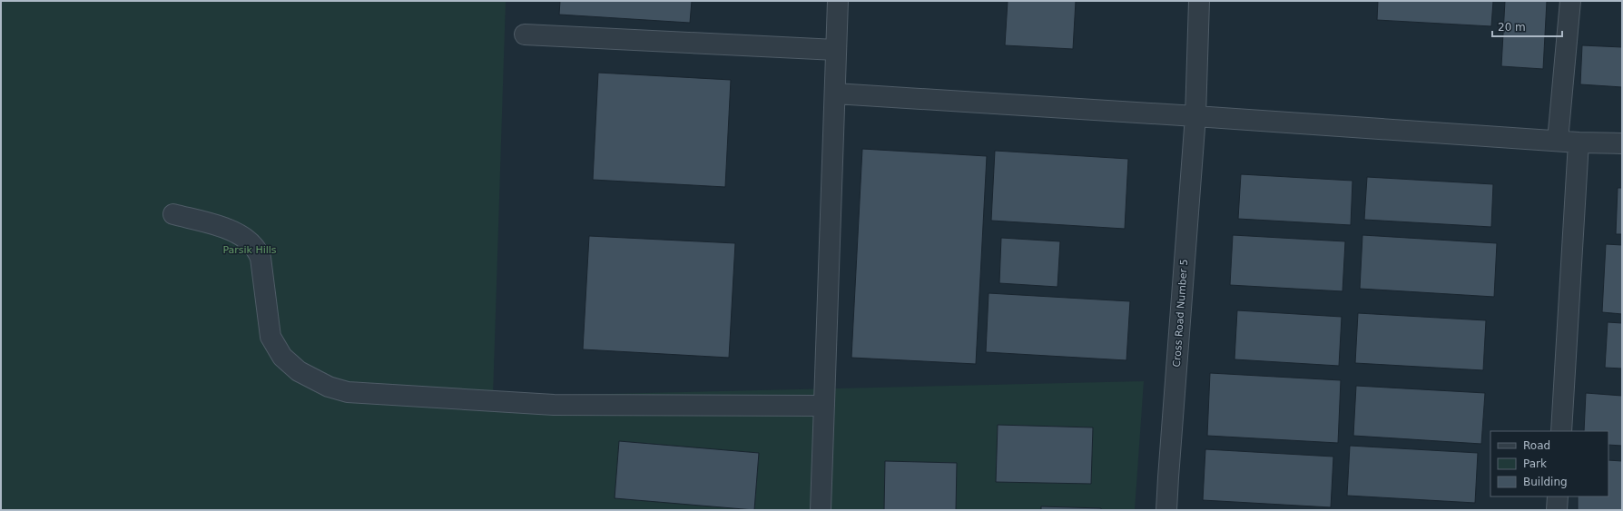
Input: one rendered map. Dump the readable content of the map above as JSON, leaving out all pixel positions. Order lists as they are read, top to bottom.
{
  "streets": {
    "street": ["Cross Road Number 5"]
  },
  "parks": ["Parsik Hills"],
  "legend": ["Road", "Park", "Building"],
  "scale_bar": "20 m"
}
